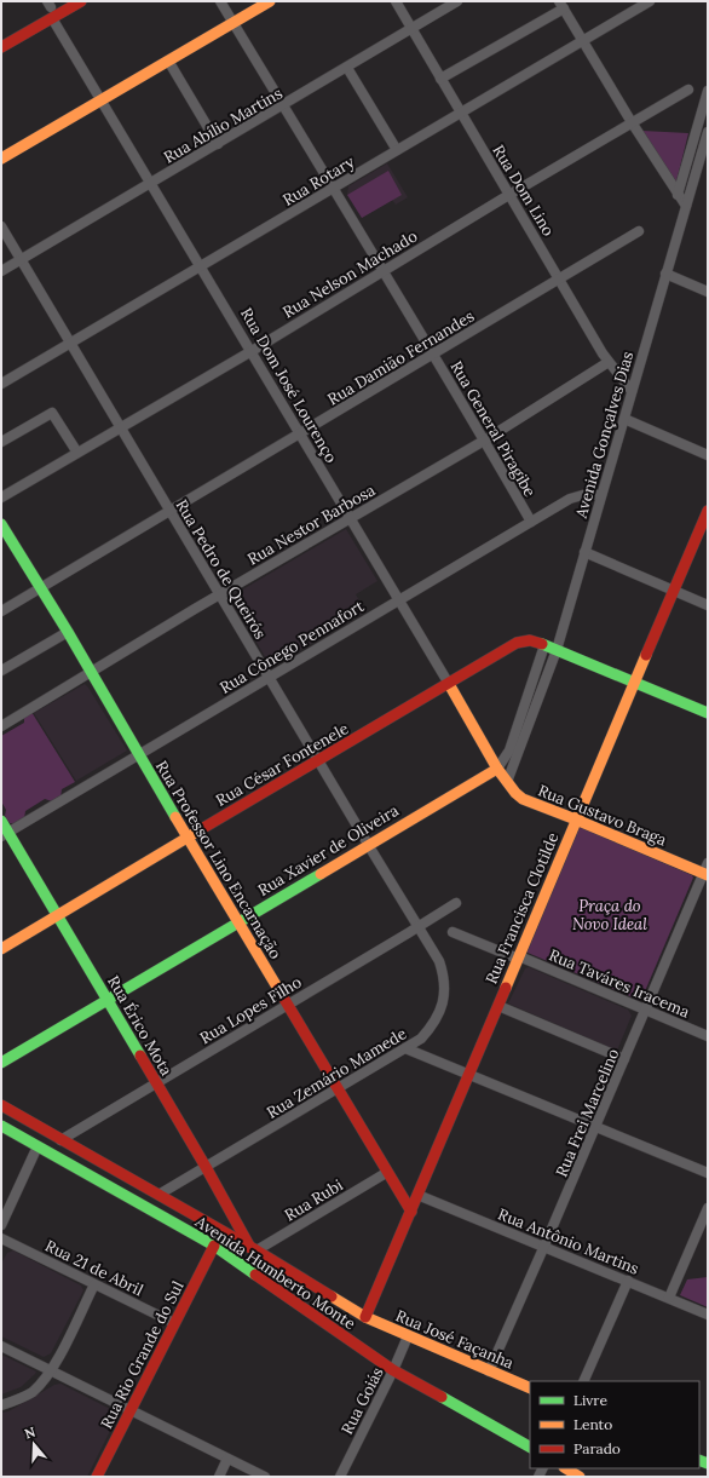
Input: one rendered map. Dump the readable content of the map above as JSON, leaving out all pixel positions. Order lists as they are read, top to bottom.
{
  "streets": {
    "street": [
      "Rua Abílio Martins",
      "Rua Rotary",
      "Rua Dom Lino",
      "Rua Nelson Machado",
      "Rua Damião Fernandes",
      "Rua Dom José Lourenço",
      "Rua General Piragibe",
      "Avenida Gonçalves Dias",
      "Rua Nestor Barbosa",
      "Rua Pedro de Queirós",
      "Rua Cônego Pennafort",
      "Rua César Fontenele",
      "Rua Gustavo Braga",
      "Rua Xavier de Oliveira",
      "Rua Professor Lino Encarnação",
      "Rua Francisca Clotilde",
      "Rua Taváres Iracema",
      "Rua Lopes Filho",
      "Rua Érico Mota",
      "Rua Zemário Mamede",
      "Rua Frei Marcelino",
      "Rua Rubi",
      "Rua Antônio Martins",
      "Rua 21 de Abril",
      "Avenida Humberto Monte",
      "Rua José Façanha",
      "Rua Rio Grande do Sul",
      "Rua Goiás"
    ]
  },
  "crossings": [
    ["Rua Abílio Martins", "Rua Dom Lino"],
    ["Rua Abílio Martins", "Rua Dom José Lourenço"],
    ["Rua Abílio Martins", "Rua General Piragibe"],
    ["Rua Abílio Martins", "Rua Pedro de Queirós"],
    ["Rua Rotary", "Rua Dom Lino"],
    ["Rua Rotary", "Rua Dom José Lourenço"],
    ["Rua Rotary", "Rua General Piragibe"],
    ["Rua Rotary", "Rua Pedro de Queirós"],
    ["Rua Dom Lino", "Rua Nelson Machado"],
    ["Rua Dom Lino", "Rua Damião Fernandes"],
    ["Rua Dom Lino", "Avenida Gonçalves Dias"],
    ["Rua Dom Lino", "Rua Nestor Barbosa"],
    ["Rua Nelson Machado", "Rua Dom José Lourenço"],
    ["Rua Nelson Machado", "Rua General Piragibe"],
    ["Rua Nelson Machado", "Rua Pedro de Queirós"],
    ["Rua Damião Fernandes", "Rua Dom José Lourenço"],
    ["Rua Damião Fernandes", "Rua General Piragibe"],
    ["Rua Damião Fernandes", "Rua Pedro de Queirós"],
    ["Rua Damião Fernandes", "Rua Professor Lino Encarnação"],
    ["Rua Dom José Lourenço", "Avenida Gonçalves Dias"],
    ["Rua Dom José Lourenço", "Rua Nestor Barbosa"],
    ["Rua Dom José Lourenço", "Rua Cônego Pennafort"],
    ["Rua Dom José Lourenço", "Rua César Fontenele"],
    ["Rua Dom José Lourenço", "Rua Gustavo Braga"],
    ["Rua Dom José Lourenço", "Rua Xavier de Oliveira"],
    ["Rua General Piragibe", "Rua Nestor Barbosa"],
    ["Rua General Piragibe", "Rua Cônego Pennafort"],
    ["Avenida Gonçalves Dias", "Rua Cônego Pennafort"],
    ["Avenida Gonçalves Dias", "Rua César Fontenele"],
    ["Avenida Gonçalves Dias", "Rua Gustavo Braga"],
    ["Avenida Gonçalves Dias", "Rua Xavier de Oliveira"],
    ["Rua Nestor Barbosa", "Rua Pedro de Queirós"],
    ["Rua Nestor Barbosa", "Rua Professor Lino Encarnação"],
    ["Rua Pedro de Queirós", "Rua Cônego Pennafort"],
    ["Rua Pedro de Queirós", "Rua César Fontenele"],
    ["Rua Pedro de Queirós", "Rua Xavier de Oliveira"],
    ["Rua Pedro de Queirós", "Rua Lopes Filho"],
    ["Rua Pedro de Queirós", "Rua Zemário Mamede"],
    ["Rua Cônego Pennafort", "Rua Professor Lino Encarnação"],
    ["Rua Cônego Pennafort", "Rua Érico Mota"],
    ["Rua César Fontenele", "Rua Professor Lino Encarnação"],
    ["Rua César Fontenele", "Rua Francisca Clotilde"],
    ["Rua César Fontenele", "Rua Érico Mota"],
    ["Rua Gustavo Braga", "Rua Xavier de Oliveira"],
    ["Rua Gustavo Braga", "Rua Francisca Clotilde"],
    ["Rua Gustavo Braga", "Rua Frei Marcelino"],
    ["Rua Xavier de Oliveira", "Rua Professor Lino Encarnação"],
    ["Rua Xavier de Oliveira", "Rua Érico Mota"],
    ["Rua Professor Lino Encarnação", "Rua Francisca Clotilde"],
    ["Rua Professor Lino Encarnação", "Rua Lopes Filho"],
    ["Rua Professor Lino Encarnação", "Rua Zemário Mamede"],
    ["Rua Professor Lino Encarnação", "Rua Rubi"],
    ["Rua Francisca Clotilde", "Rua Taváres Iracema"],
    ["Rua Francisca Clotilde", "Rua Antônio Martins"],
    ["Rua Francisca Clotilde", "Avenida Humberto Monte"],
    ["Rua Francisca Clotilde", "Rua José Façanha"],
    ["Rua Taváres Iracema", "Rua Frei Marcelino"],
    ["Rua Lopes Filho", "Rua Érico Mota"],
    ["Rua Lopes Filho", "Rua Zemário Mamede"],
    ["Rua Lopes Filho", "Avenida Humberto Monte"],
    ["Rua Érico Mota", "Rua Zemário Mamede"],
    ["Rua Érico Mota", "Rua Rubi"],
    ["Rua Érico Mota", "Avenida Humberto Monte"],
    ["Rua Zemário Mamede", "Avenida Humberto Monte"],
    ["Rua Frei Marcelino", "Rua Antônio Martins"],
    ["Rua Frei Marcelino", "Rua José Façanha"],
    ["Rua Rubi", "Avenida Humberto Monte"],
    ["Rua 21 de Abril", "Rua Rio Grande do Sul"],
    ["Avenida Humberto Monte", "Rua José Façanha"],
    ["Avenida Humberto Monte", "Rua Rio Grande do Sul"],
    ["Avenida Humberto Monte", "Rua Goiás"],
    ["Rua José Façanha", "Rua Goiás"]
  ],
  "parks": ["Praça do Novo Ideal"],
  "legend": ["Livre", "Lento", "Parado"],
  "north": "top"
}
